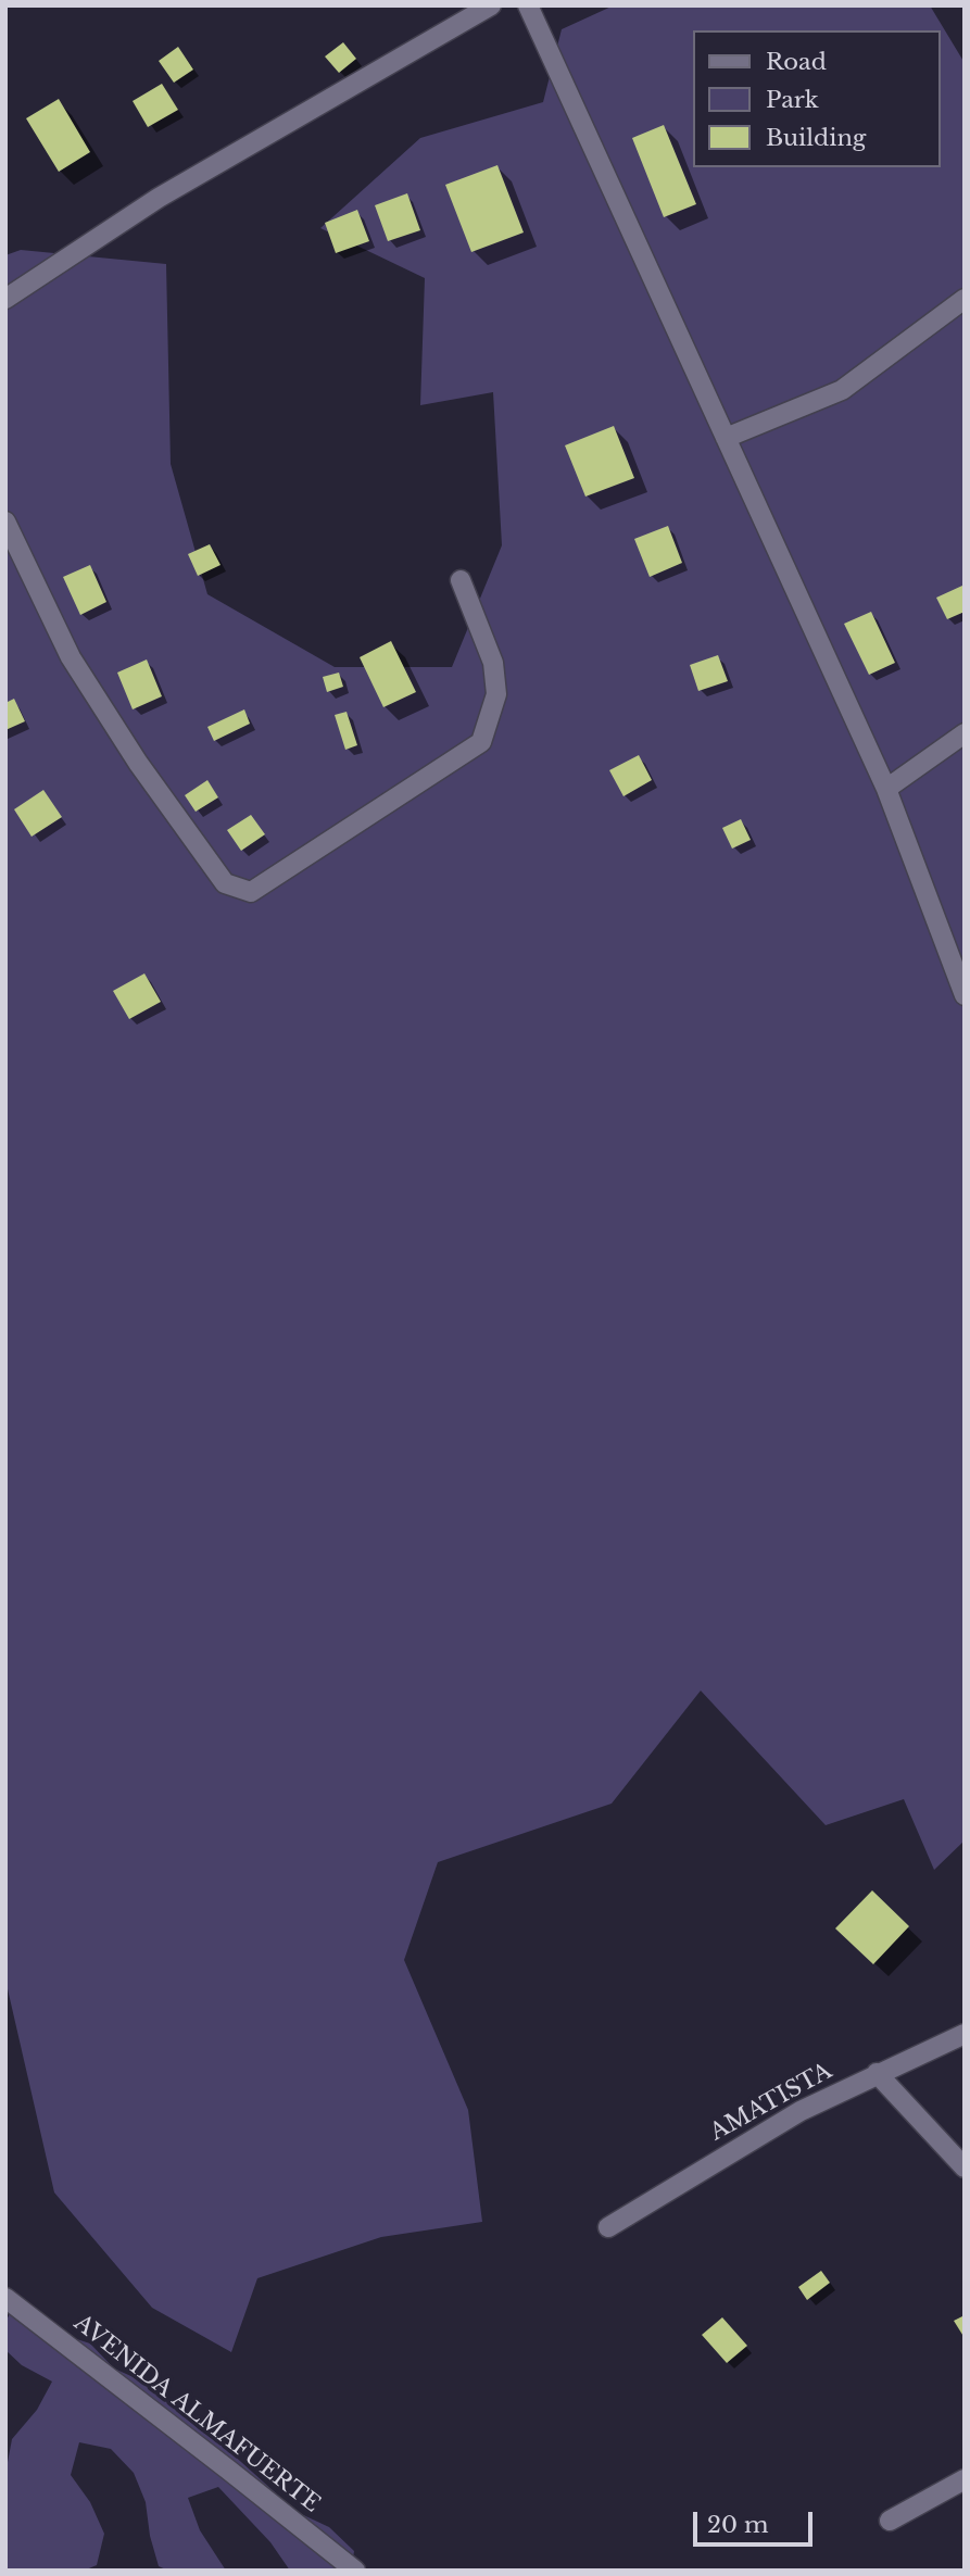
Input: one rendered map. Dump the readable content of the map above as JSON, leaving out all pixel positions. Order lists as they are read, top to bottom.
{
  "streets": {
    "street": ["AMATISTA", "AVENIDA ALMAFUERTE"]
  },
  "legend": ["Road", "Park", "Building"],
  "scale_bar": "20 m"
}
